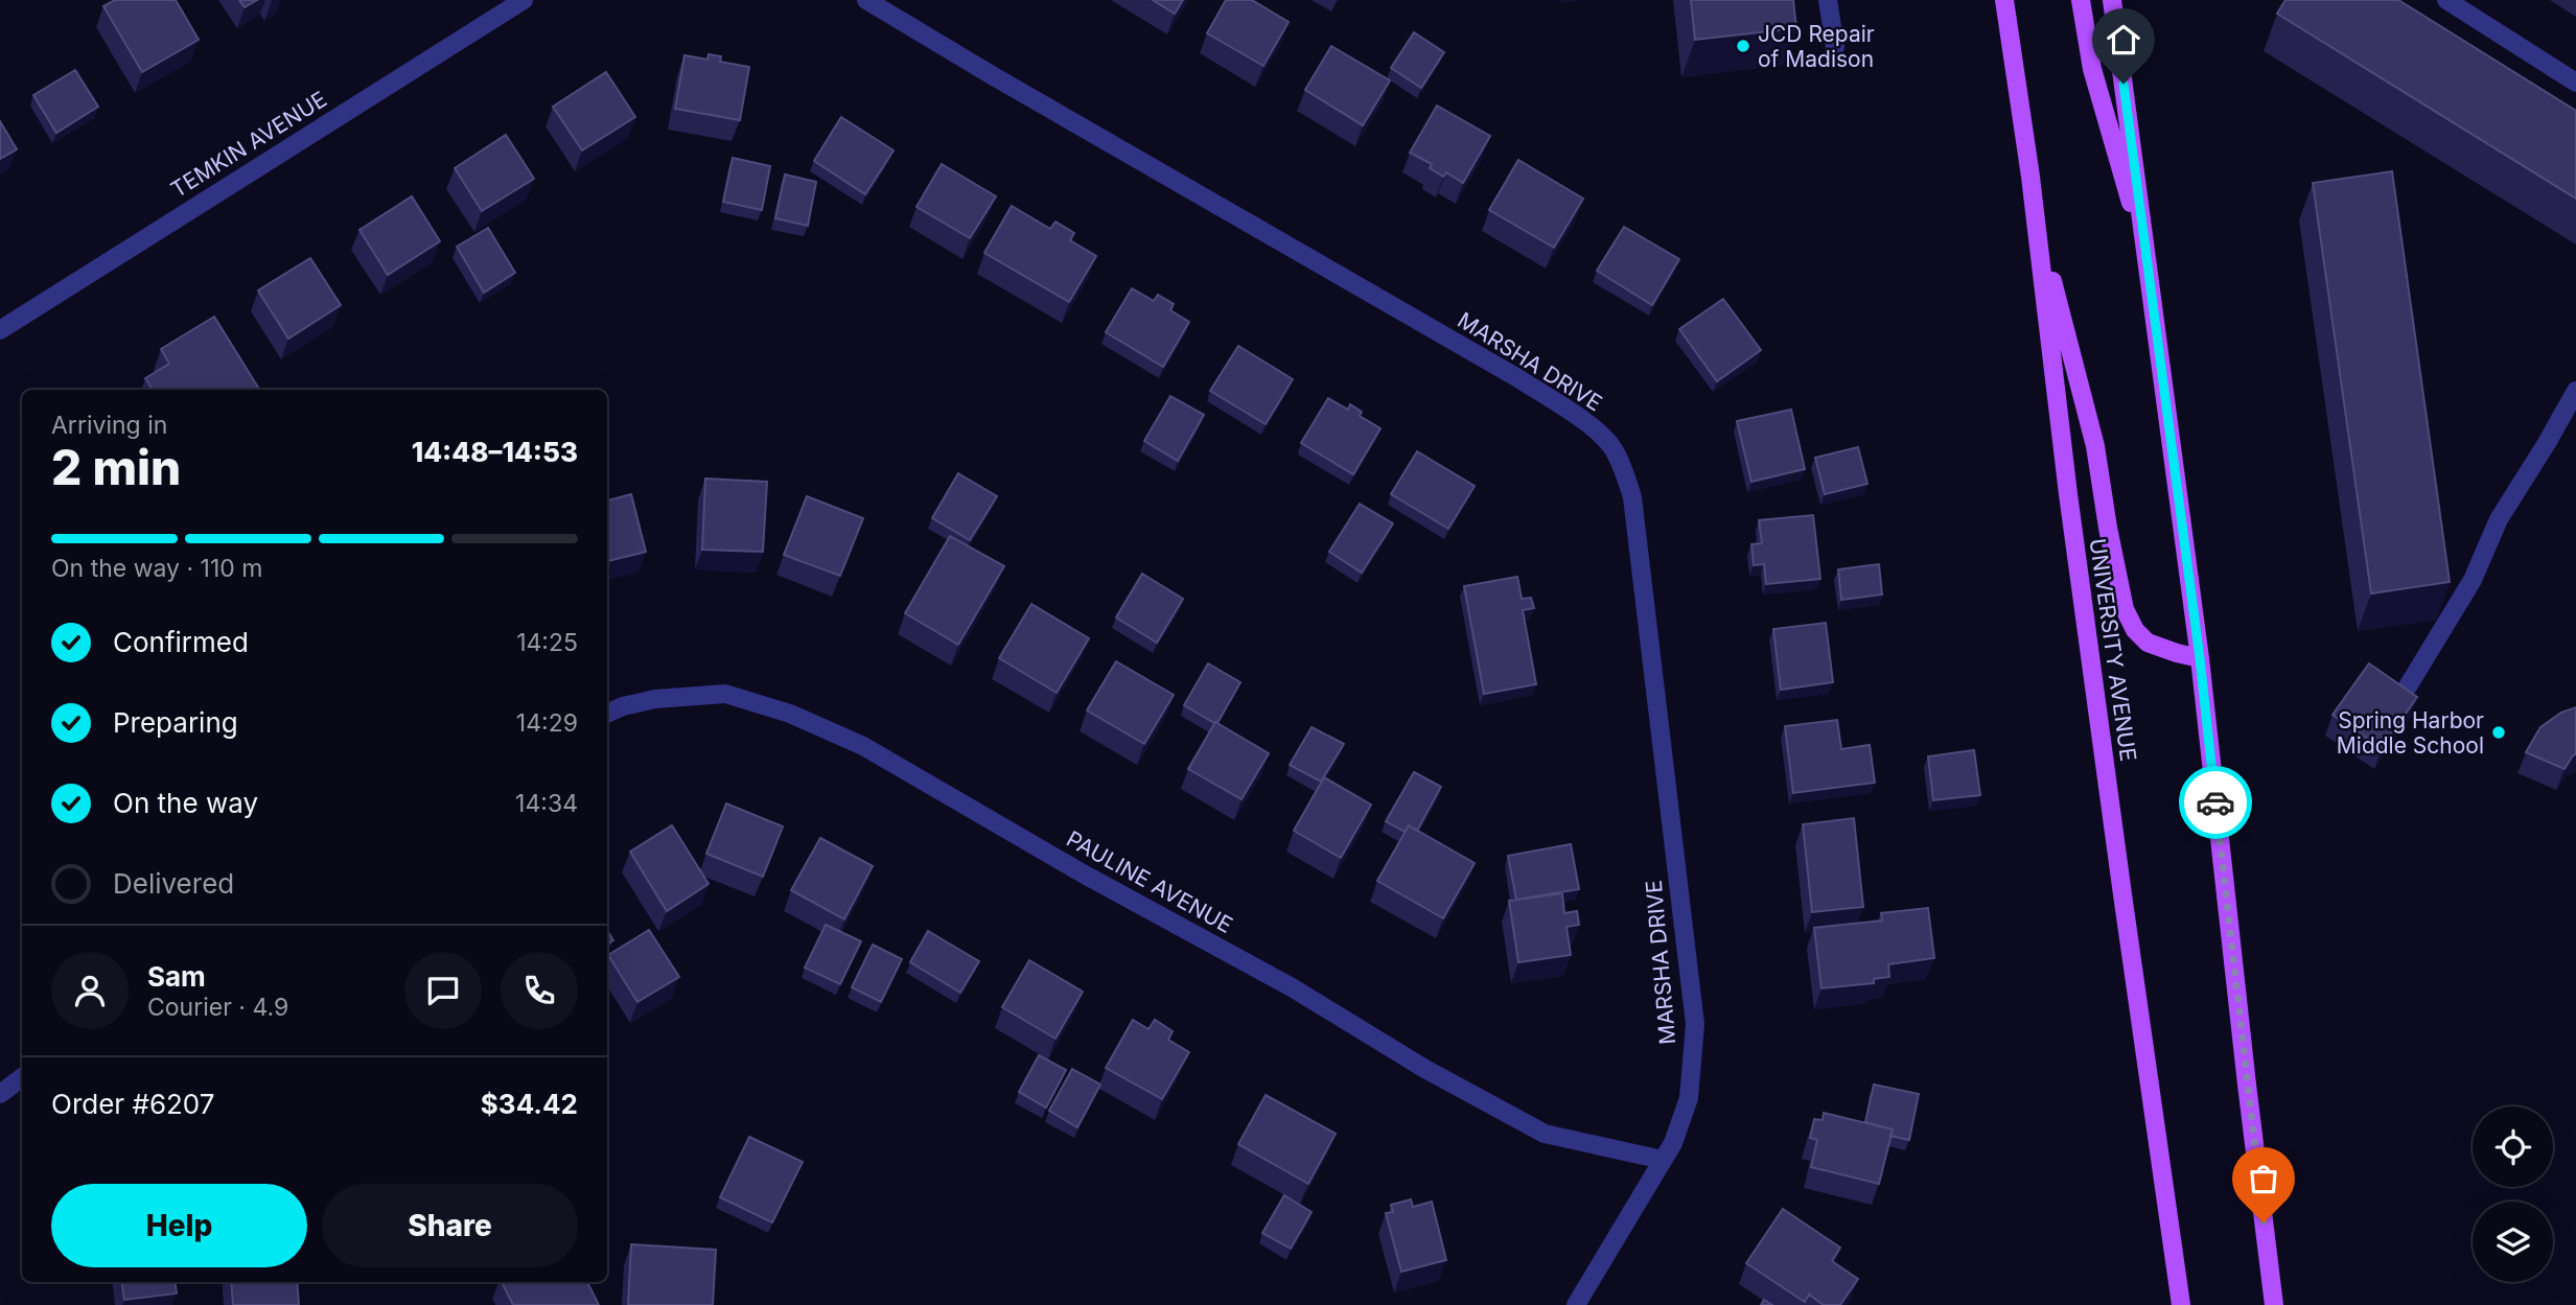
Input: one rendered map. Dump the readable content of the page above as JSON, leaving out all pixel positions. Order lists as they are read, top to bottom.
{
  "streets": {
    "main road": ["UNIVERSITY AVENUE"],
    "street": ["TEMKIN AVENUE", "MARSHA DRIVE", "PAULINE AVENUE"]
  },
  "crossings": [
    ["MARSHA DRIVE", "PAULINE AVENUE"]
  ],
  "places": ["JCD Repair of Madison", "Spring Harbor Middle School"],
  "page": {
    "heading": ["2 min", "Arriving in", "14:48–14:53"],
    "panel": [
      "Sam",
      "Courier · 4.9",
      "Order #6207",
      "$34.42"
    ],
    "bar": "On the way · 110 m",
    "list": [
      ["Confirmed", "14:25"],
      ["Preparing", "14:29"],
      ["On the way", "14:34"],
      "Delivered"
    ],
    "buttons": ["Help", "Share"]
  }
}
